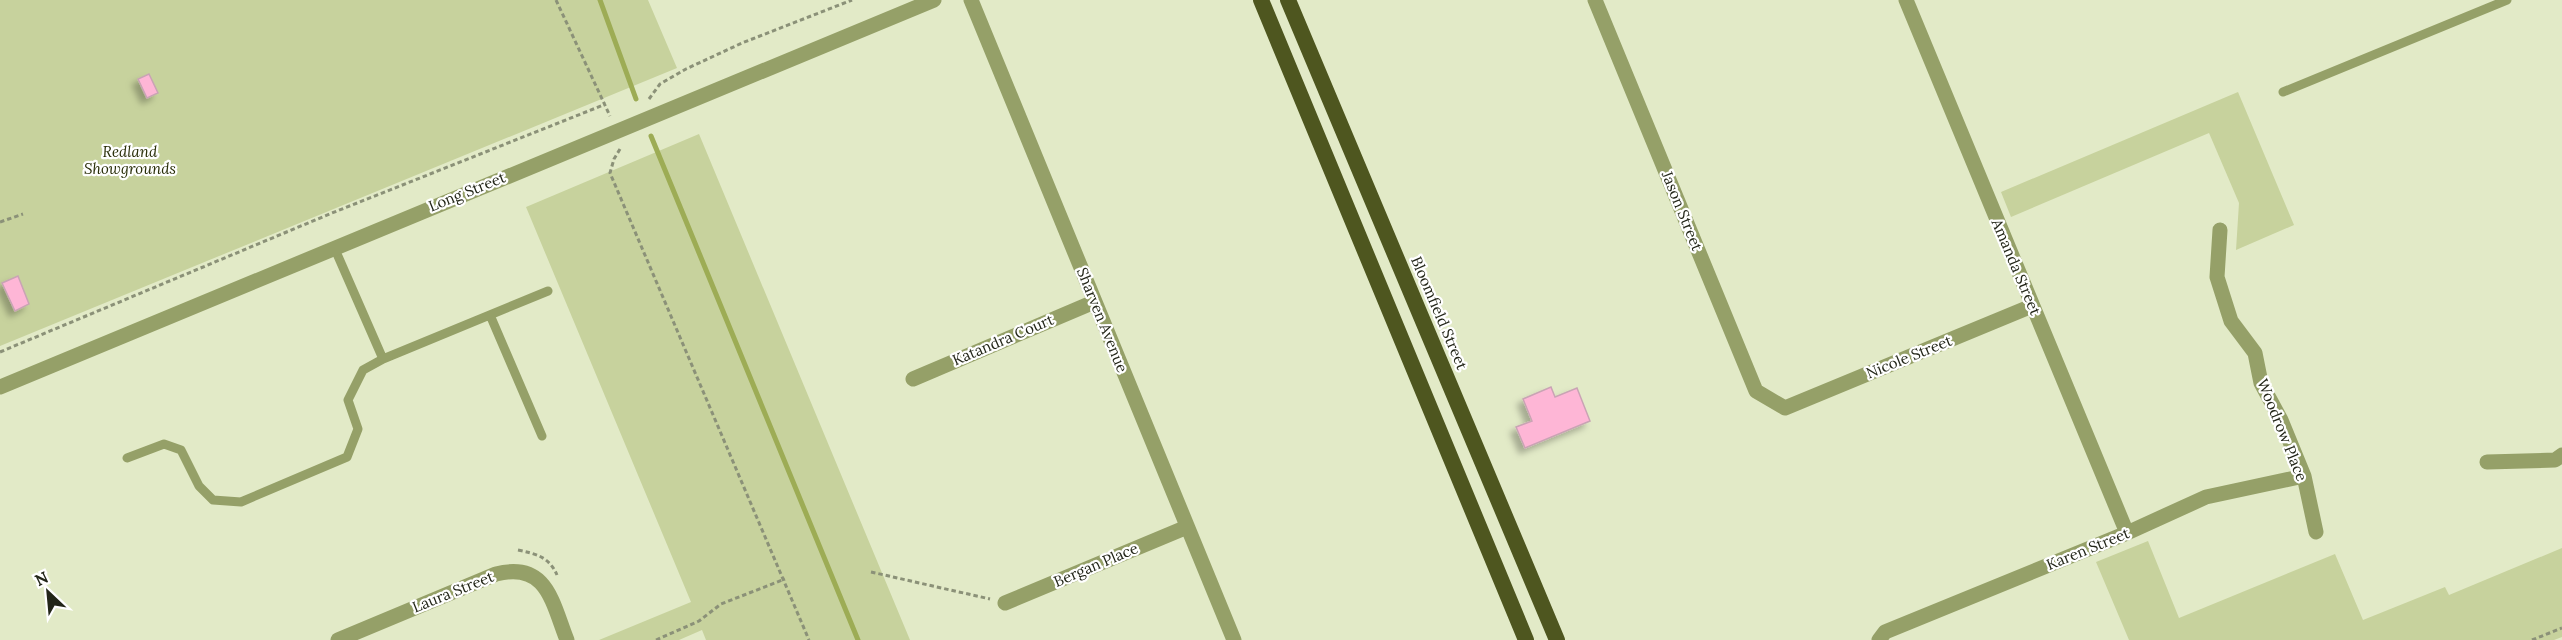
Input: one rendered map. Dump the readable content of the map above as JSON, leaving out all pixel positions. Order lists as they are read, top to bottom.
{
  "streets": {
    "highway": ["Bloomfield Street"],
    "street": [
      "Long Street",
      "Jason Street",
      "Amanda Street",
      "Sharven Avenue",
      "Katandra Court",
      "Nicole Street",
      "Woodrow Place",
      "Karen Street",
      "Bergan Place",
      "Laura Street"
    ]
  },
  "crossings": [
    ["Jason Street", "Nicole Street"],
    ["Amanda Street", "Nicole Street"],
    ["Amanda Street", "Karen Street"],
    ["Sharven Avenue", "Katandra Court"],
    ["Sharven Avenue", "Bergan Place"],
    ["Woodrow Place", "Karen Street"]
  ],
  "parks": ["Redland Showgrounds"],
  "north": "top left"
}
